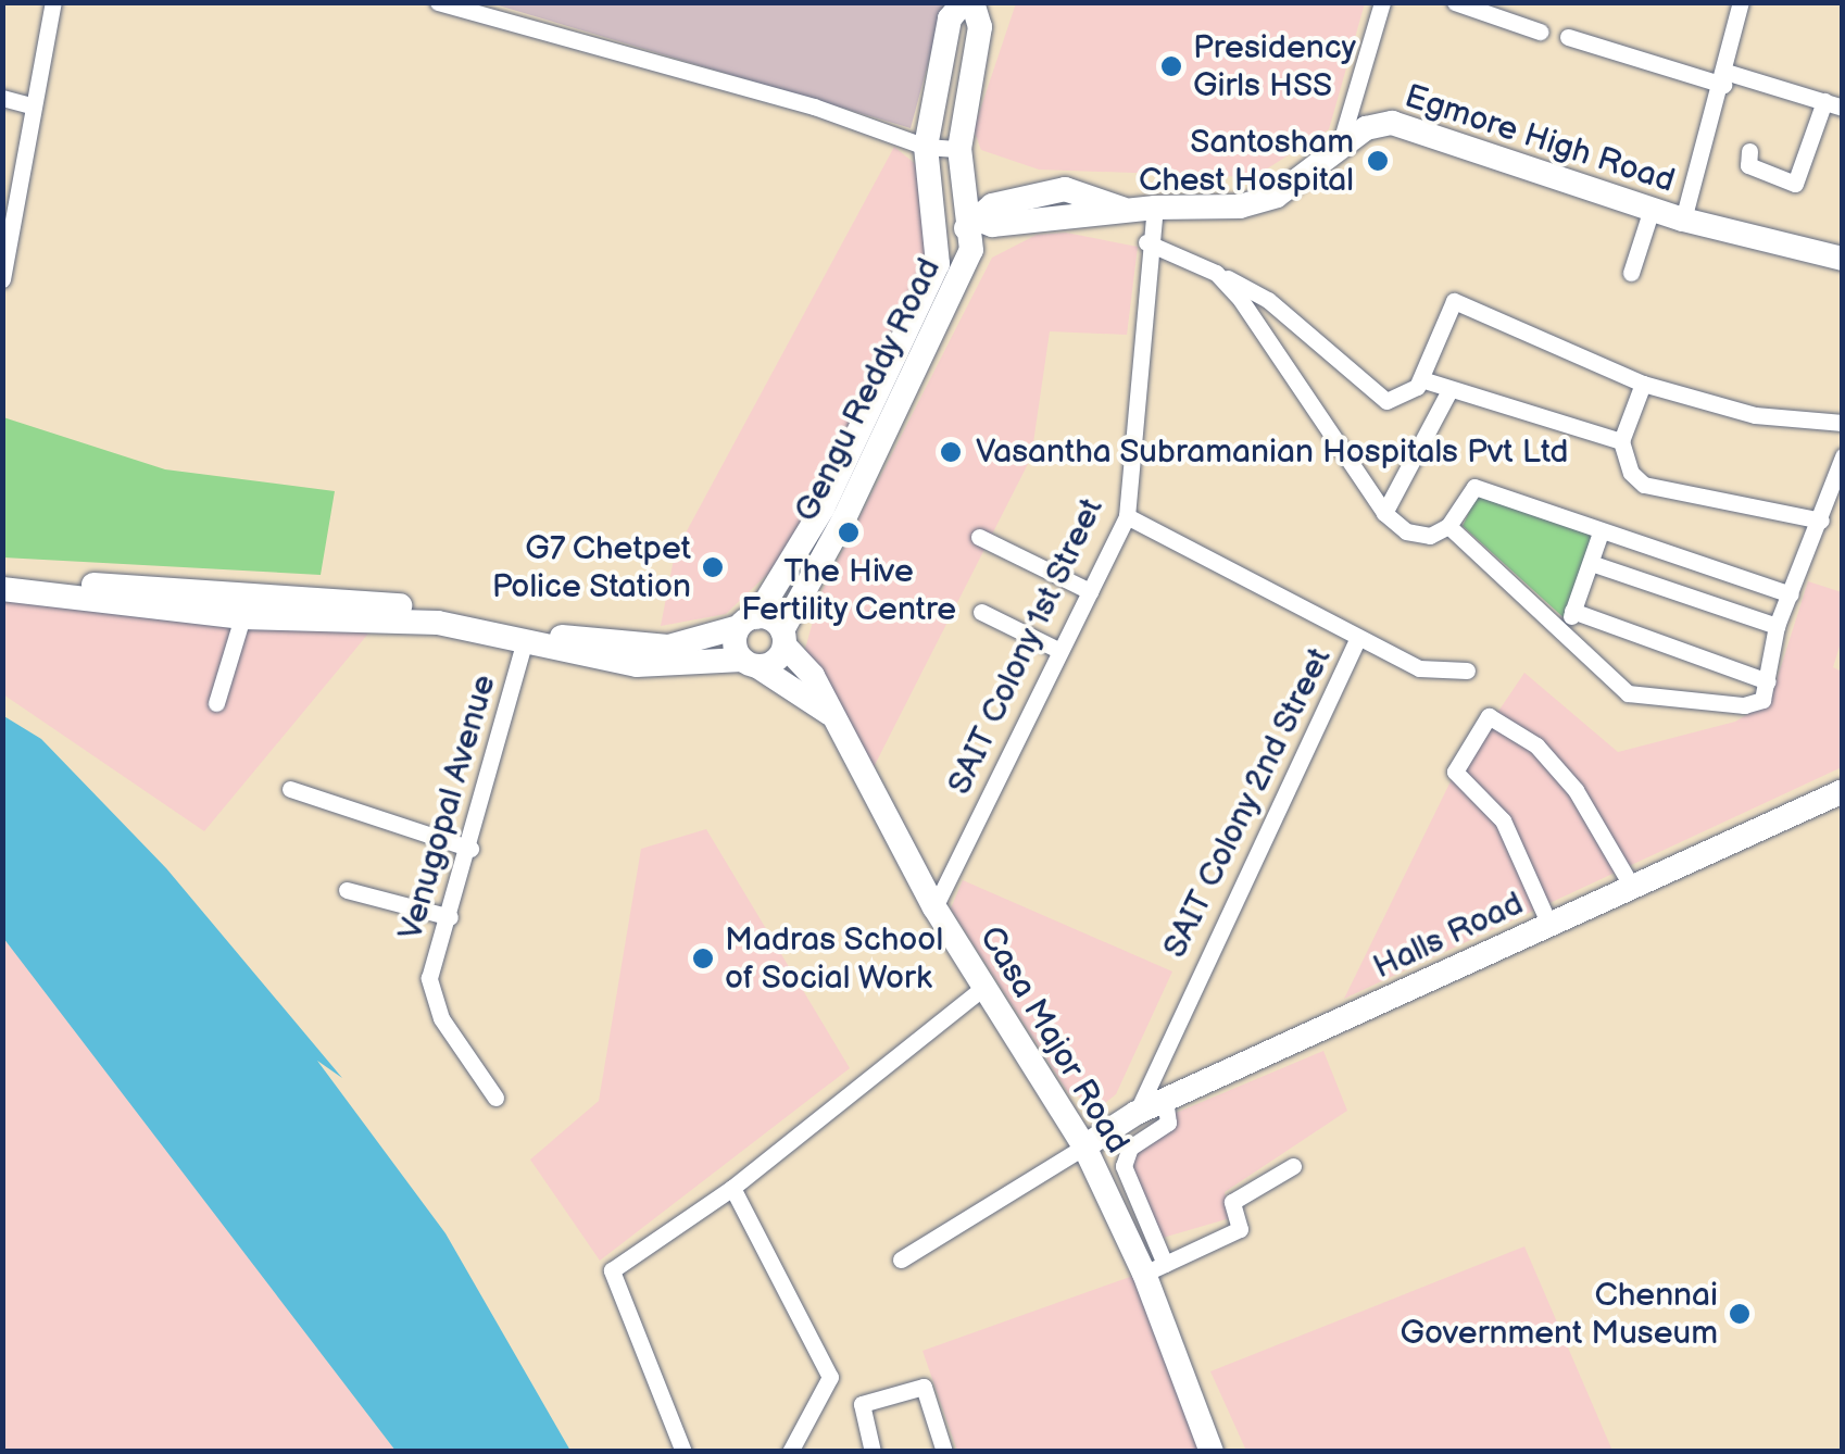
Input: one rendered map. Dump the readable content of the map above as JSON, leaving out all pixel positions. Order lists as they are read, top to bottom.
{
  "streets": {
    "main road": [
      "Egmore High Road",
      "Gengu Reddy Road",
      "Halls Road",
      "Casa Major Road"
    ],
    "street": ["SAIT Colony 1st Street", "SAIT Colony 2nd Street", "Venugopal Avenue"]
  },
  "crossings": [
    ["Egmore High Road", "SAIT Colony 1st Street"],
    ["Gengu Reddy Road", "Casa Major Road"],
    ["SAIT Colony 1st Street", "SAIT Colony 2nd Street"],
    ["SAIT Colony 1st Street", "Casa Major Road"],
    ["SAIT Colony 2nd Street", "Halls Road"],
    ["Halls Road", "Casa Major Road"]
  ],
  "places": [
    "Presidency Girls HSS",
    "Santosham Chest Hospital",
    "Vasantha Subramanian Hospitals Pvt Ltd",
    "The Hive Fertility Centre",
    "G7 Chetpet Police Station",
    "Madras School of Social Work",
    "Chennai Government Museum"
  ]
}
